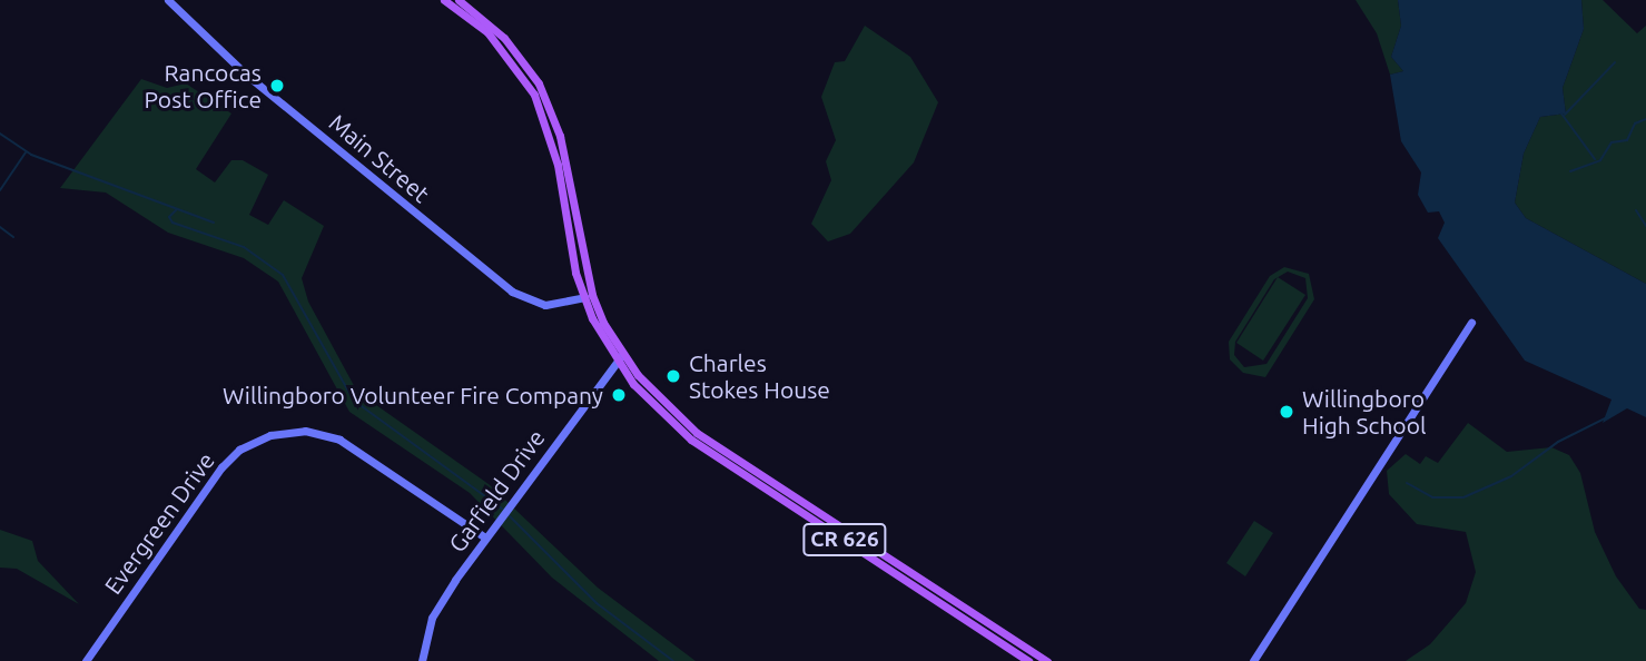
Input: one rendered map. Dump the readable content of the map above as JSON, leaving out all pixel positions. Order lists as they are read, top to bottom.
{
  "streets": {
    "main road": ["CR 626"],
    "street": ["Main Street", "Garfield Drive", "Evergreen Drive"]
  },
  "crossings": [
    ["Main Street", "CR 626"],
    ["Garfield Drive", "Evergreen Drive"],
    ["Garfield Drive", "CR 626"]
  ],
  "places": [
    "Rancocas Post Office",
    "Charles Stokes House",
    "Willingboro Volunteer Fire Company",
    "Willingboro High School"
  ]
}
